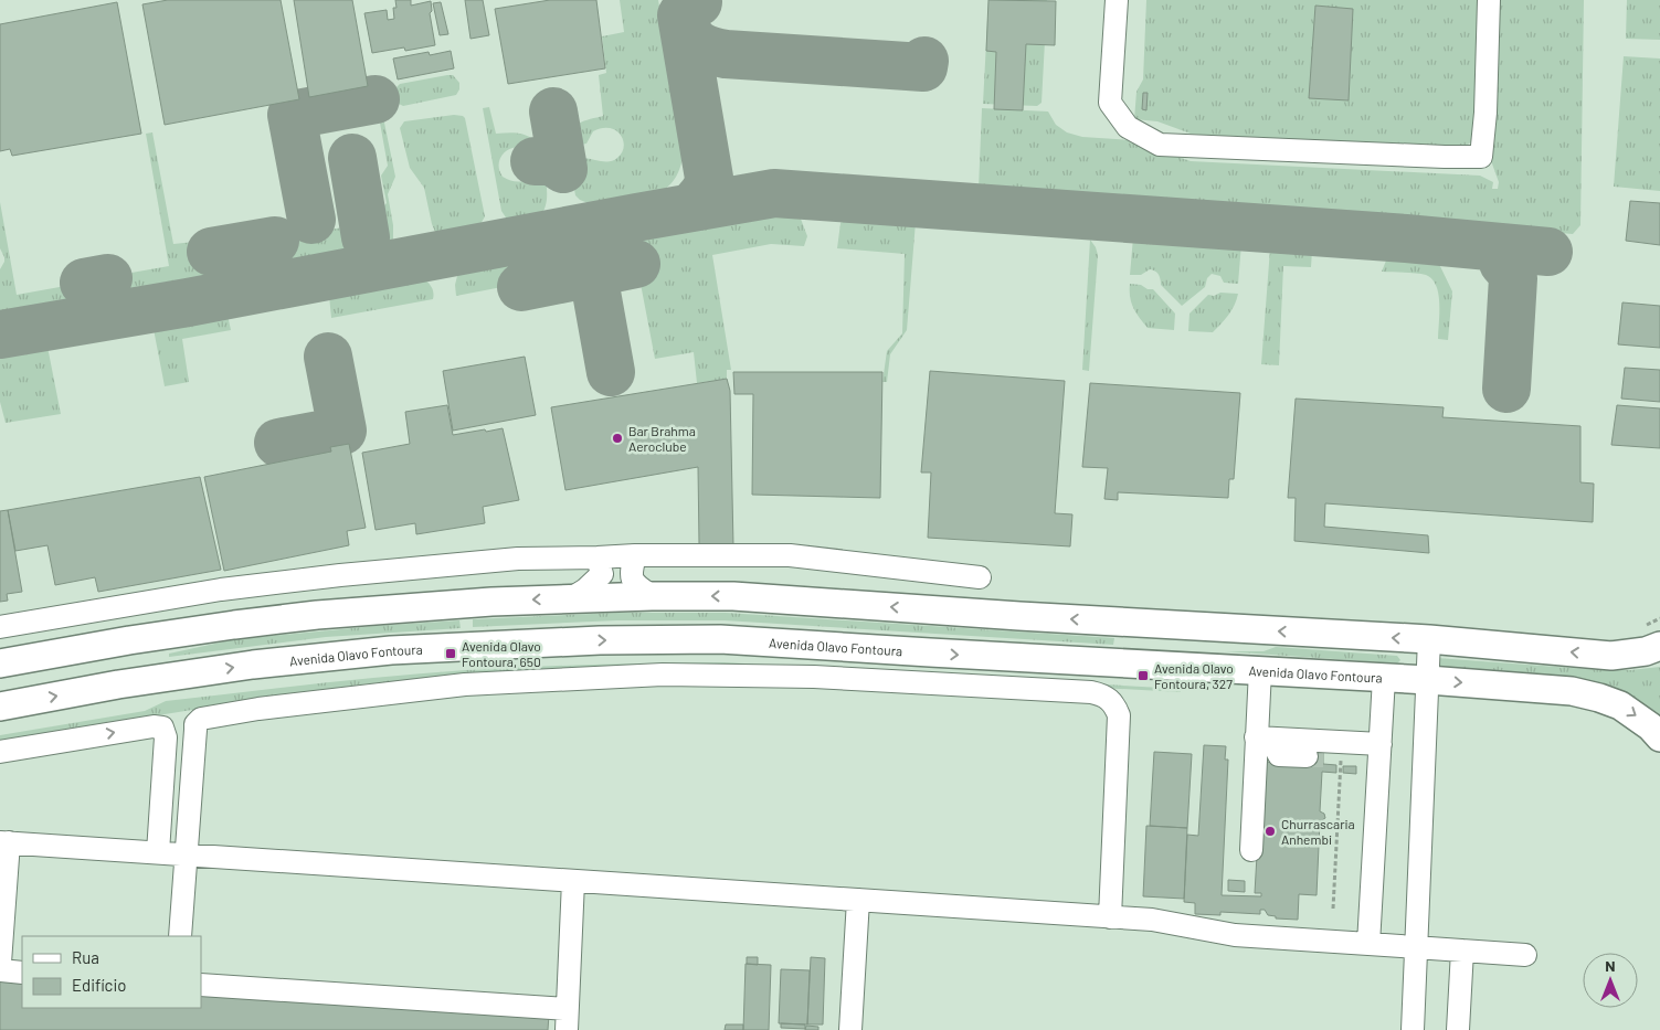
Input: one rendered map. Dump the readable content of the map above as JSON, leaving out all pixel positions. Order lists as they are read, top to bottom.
{
  "streets": {
    "main road": ["Avenida Olavo Fontoura"]
  },
  "places": {
    "other": ["Bar Brahma Aeroclube", "Churrascaria Anhembi"],
    "transit": ["Avenida Olavo Fontoura, 650", "Avenida Olavo Fontoura, 327"]
  },
  "legend": ["Rua", "Edifício"],
  "north": "top"
}
